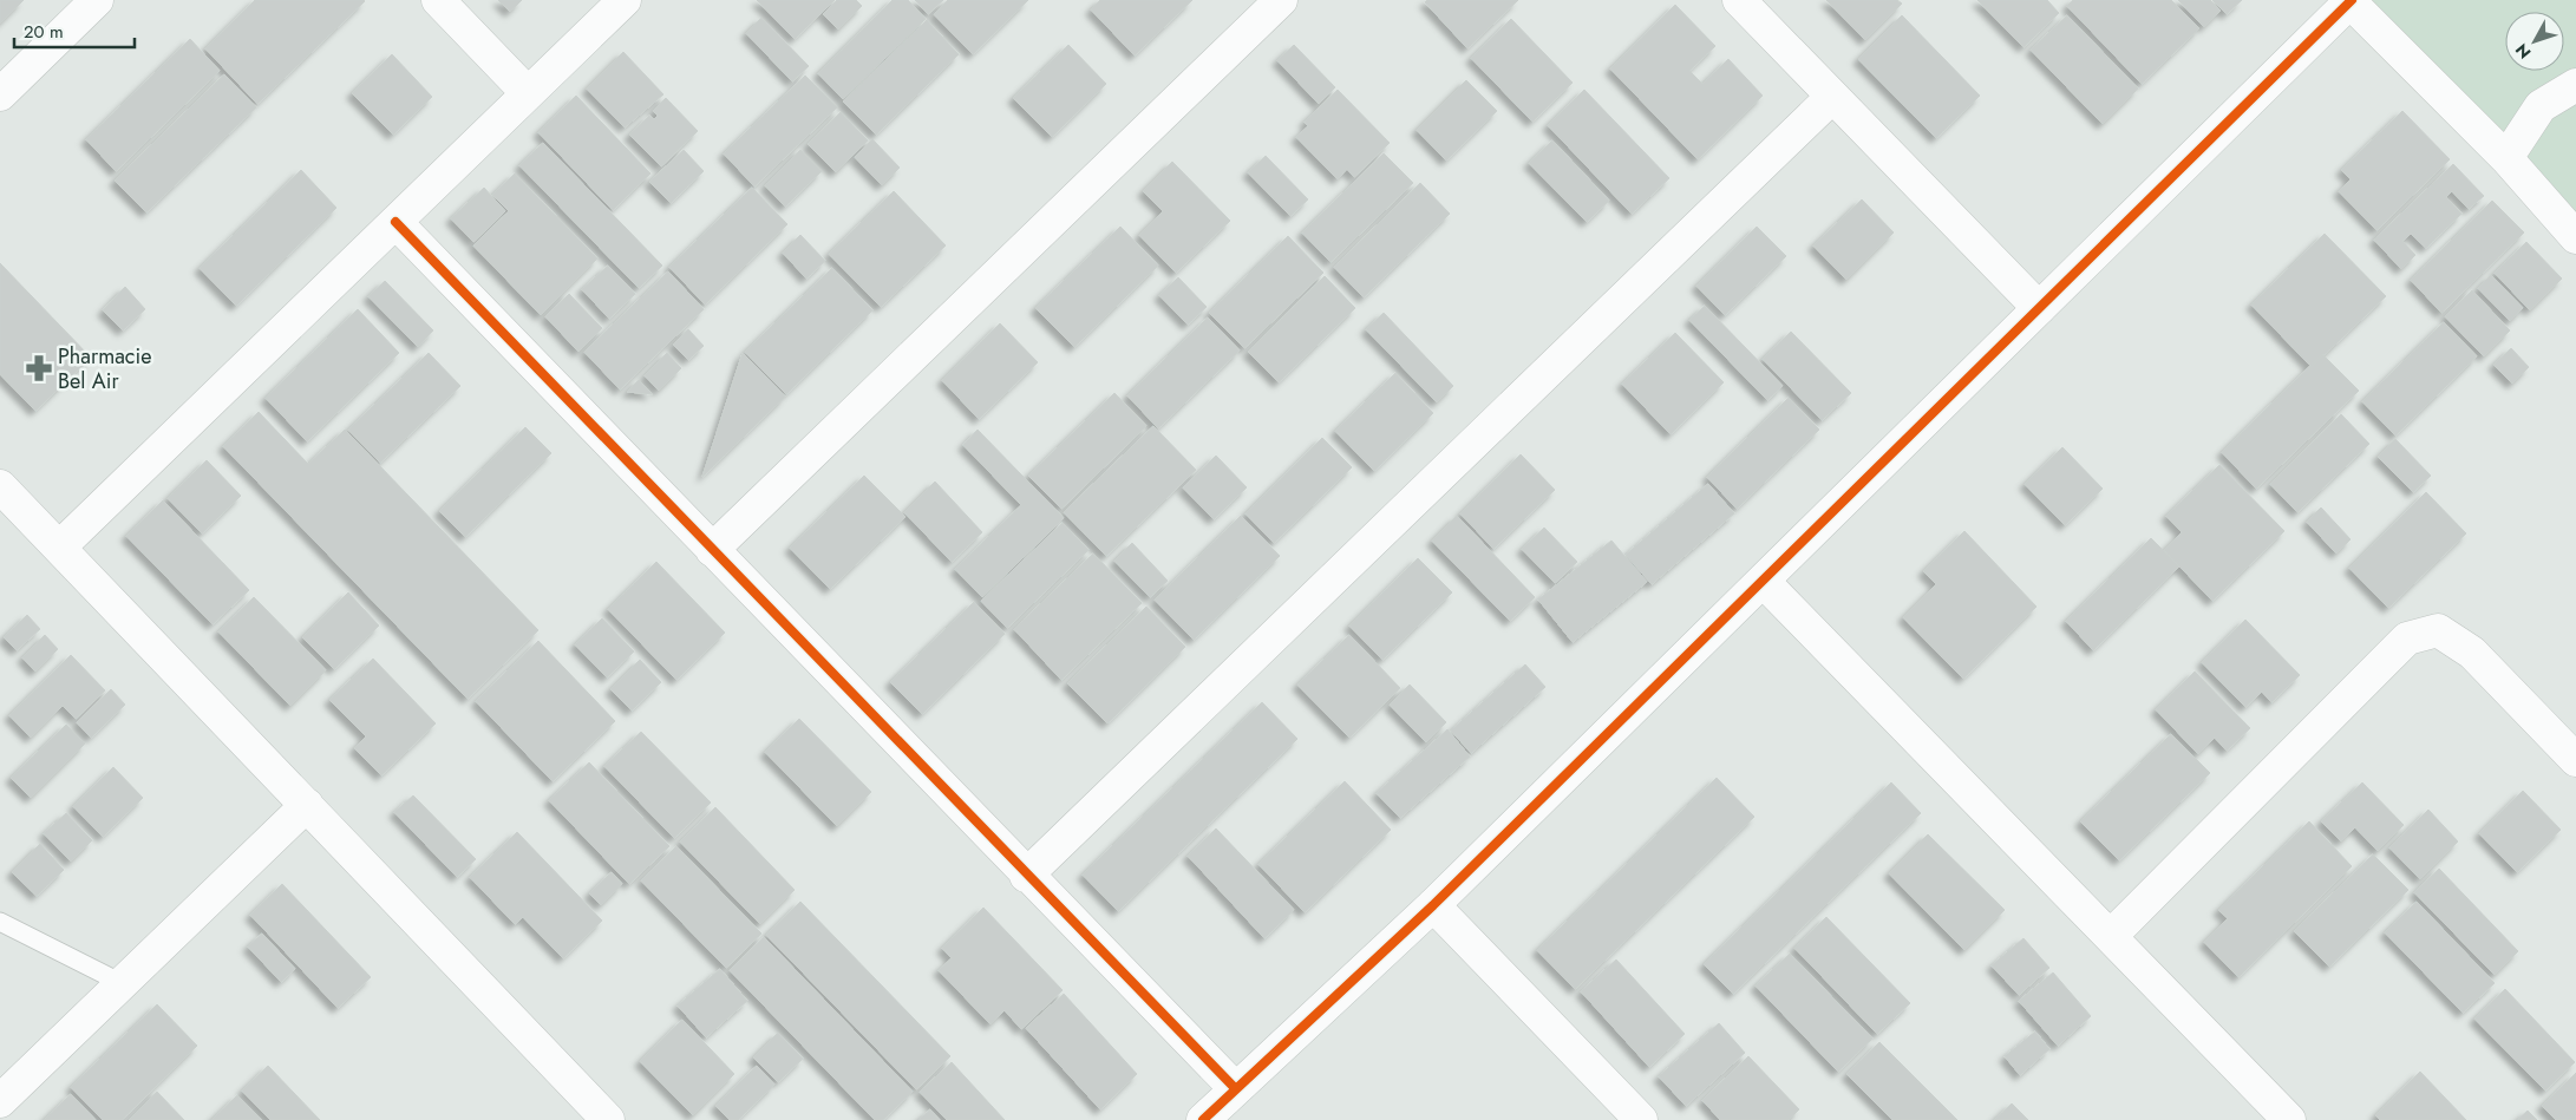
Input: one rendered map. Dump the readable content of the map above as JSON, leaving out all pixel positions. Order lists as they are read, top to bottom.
{
  "places": {
    "pharmacy": ["Pharmacie Bel Air"]
  },
  "scale_bar": "20 m",
  "north": "bottom left"
}
